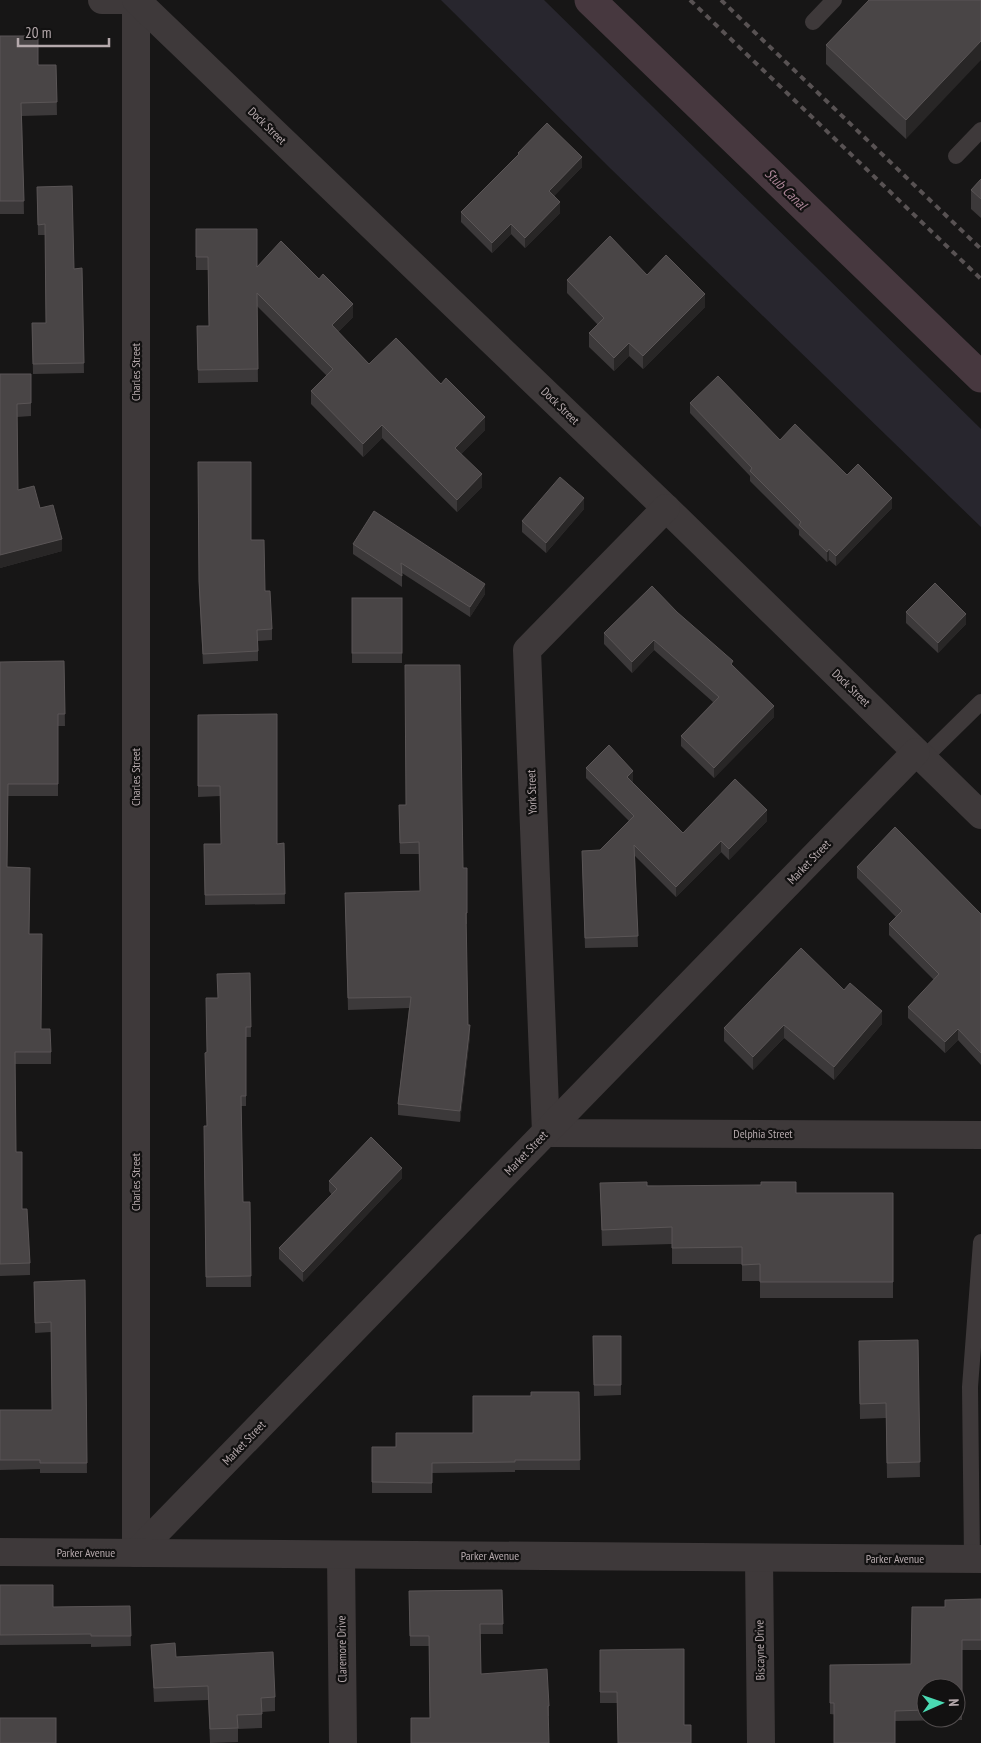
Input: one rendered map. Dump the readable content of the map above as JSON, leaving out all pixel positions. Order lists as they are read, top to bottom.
{
  "streets": {
    "street": [
      "Dock Street",
      "Charles Street",
      "York Street",
      "Market Street",
      "Delphia Street",
      "Parker Avenue",
      "Claremore Drive",
      "Biscayne Drive"
    ]
  },
  "crossings": [
    ["Dock Street", "Charles Street"],
    ["Dock Street", "York Street"],
    ["Dock Street", "Market Street"],
    ["Charles Street", "Market Street"],
    ["Charles Street", "Parker Avenue"],
    ["York Street", "Market Street"],
    ["York Street", "Delphia Street"],
    ["Market Street", "Delphia Street"],
    ["Market Street", "Parker Avenue"],
    ["Parker Avenue", "Claremore Drive"],
    ["Parker Avenue", "Biscayne Drive"]
  ],
  "water": ["Stub Canal"],
  "scale_bar": "20 m",
  "north": "right"
}
